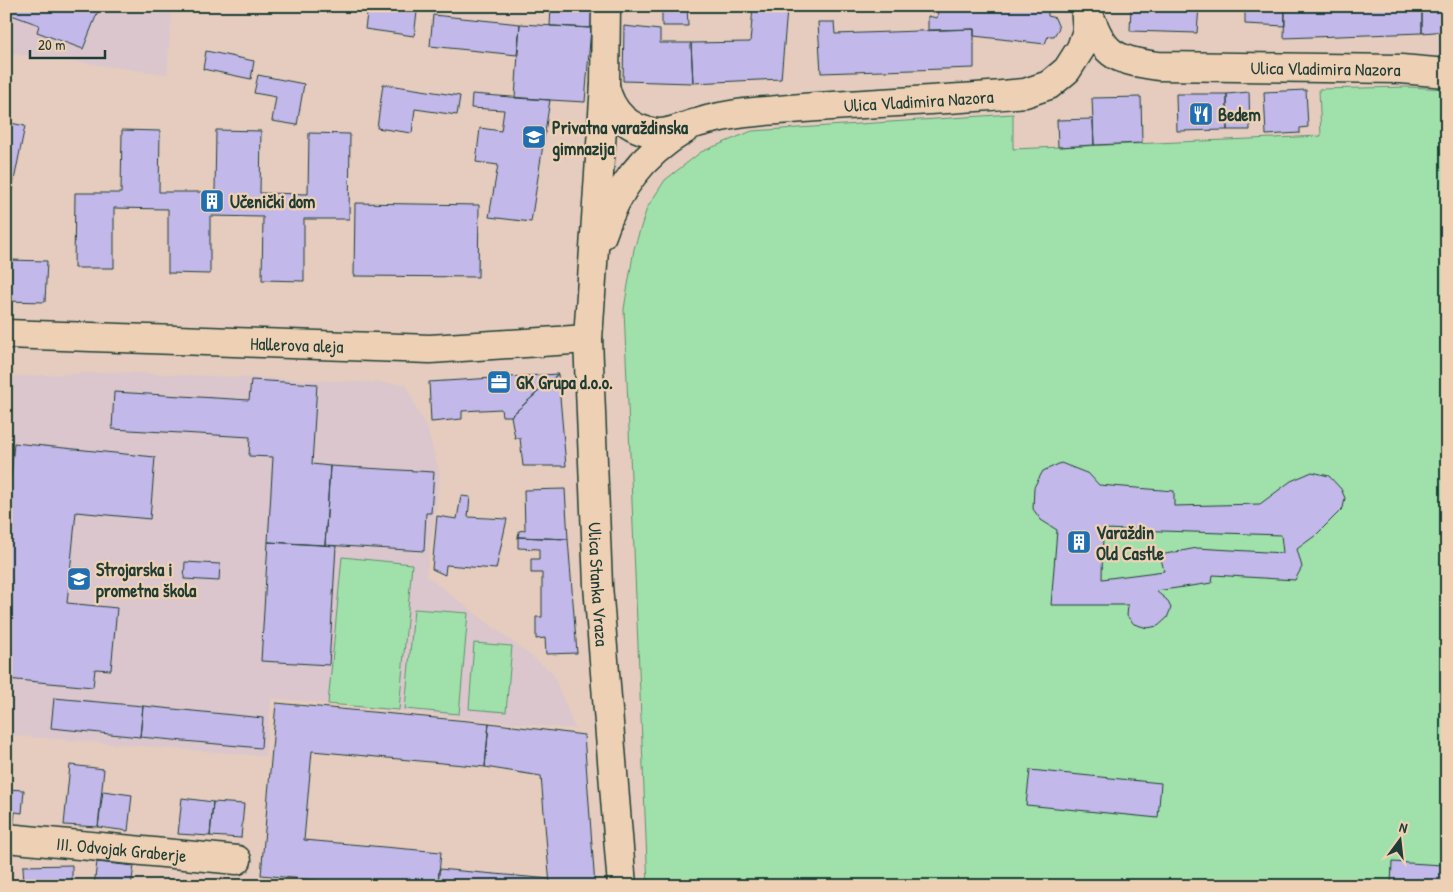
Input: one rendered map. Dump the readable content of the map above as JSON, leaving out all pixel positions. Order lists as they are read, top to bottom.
{
  "streets": {
    "main road": [
      "Ulica Vladimira Nazora",
      "Hallerova aleja",
      "Ulica Stanka Vraza",
      "III. Odvojak Graberje"
    ]
  },
  "crossings": [
    ["Ulica Vladimira Nazora", "Ulica Stanka Vraza"],
    ["Hallerova aleja", "Ulica Stanka Vraza"]
  ],
  "places": {
    "restaurant": ["Bedem"],
    "school or university": ["Privatna varaždinska gimnazija", "Strojarska i prometna škola"],
    "building": ["Učenički dom", "Varaždin Old Castle"],
    "office": ["GK Grupa d.o.o."]
  },
  "scale_bar": "20 m",
  "north": "top"
}
